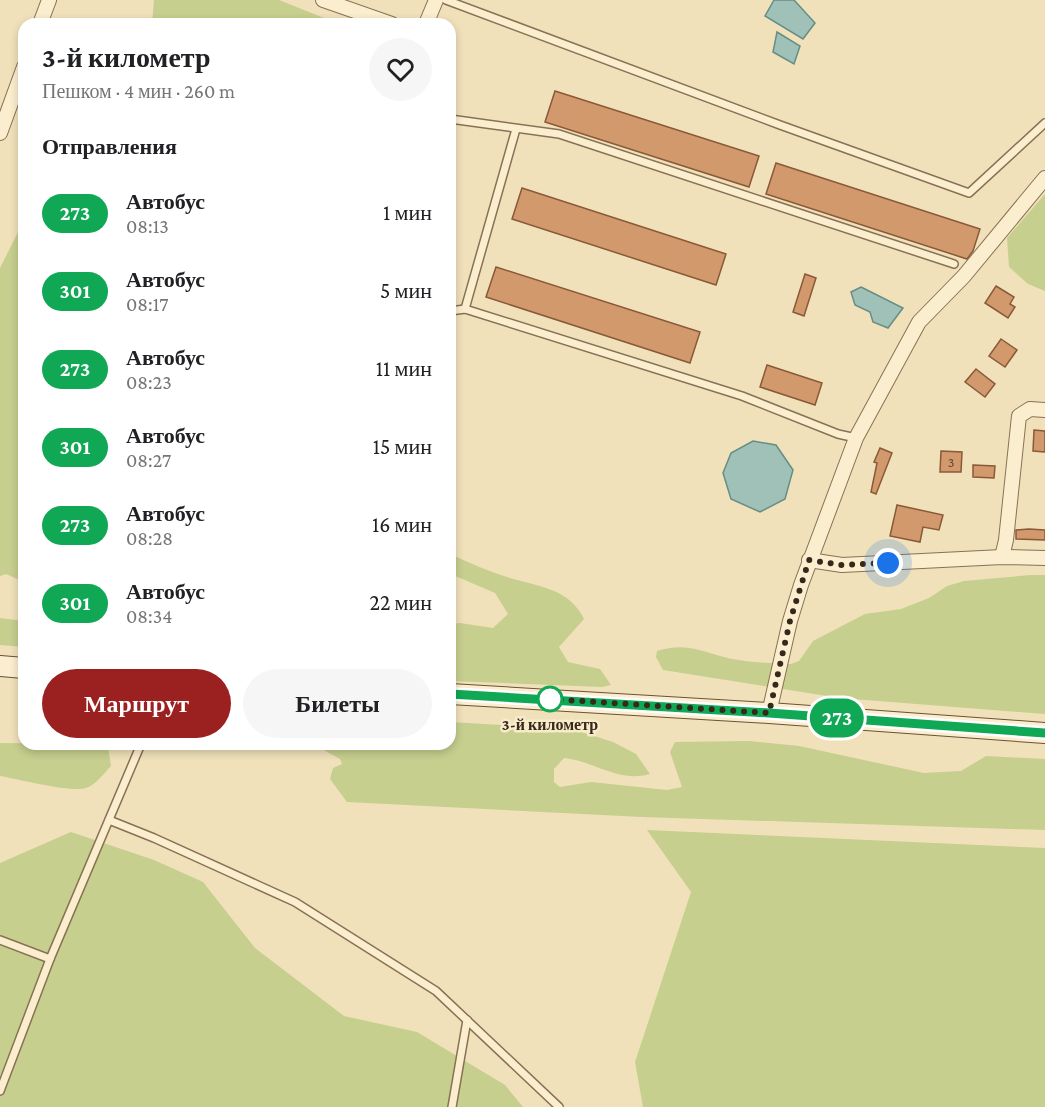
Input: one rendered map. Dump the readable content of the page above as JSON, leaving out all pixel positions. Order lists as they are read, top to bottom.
{
  "places": ["3-й километр"],
  "lines": ["bus line 273"],
  "house_numbers": ["3"],
  "page": {
    "on_map": "273",
    "heading": [
      ["3-й километр", "Пешком · 4 мин · 260 m"],
      "Отправления"
    ],
    "list": [
      {
        "mark": "273",
        "name": "Автобус",
        "note": "08:13",
        "value": "1 мин"
      },
      {
        "mark": "301",
        "name": "Автобус",
        "note": "08:17",
        "value": "5 мин"
      },
      {
        "mark": "273",
        "name": "Автобус",
        "note": "08:23",
        "value": "11 мин"
      },
      {
        "mark": "301",
        "name": "Автобус",
        "note": "08:27",
        "value": "15 мин"
      },
      {
        "mark": "273",
        "name": "Автобус",
        "note": "08:28",
        "value": "16 мин"
      },
      {
        "mark": "301",
        "name": "Автобус",
        "note": "08:34",
        "value": "22 мин"
      }
    ],
    "buttons": ["Маршрут", "Билеты"]
  }
}
